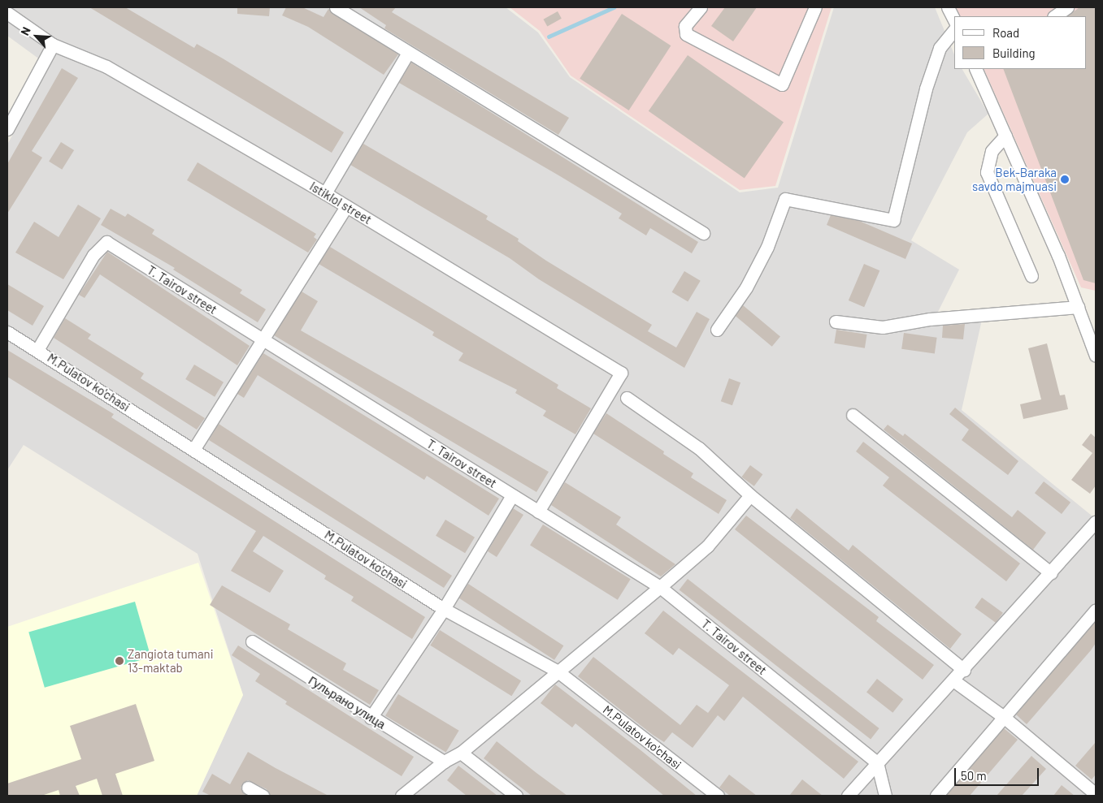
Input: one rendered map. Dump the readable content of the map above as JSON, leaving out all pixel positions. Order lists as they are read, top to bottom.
{
  "streets": {
    "street": [
      "Istiklol street",
      "T. Tairov street",
      "M.Pulatov ko'chasi",
      "Гульрано улица"
    ]
  },
  "crossings": [
    ["Istiklol street", "T. Tairov street"],
    ["T. Tairov street", "M.Pulatov ko'chasi"]
  ],
  "places": ["Bek-Baraka savdo majmuasi", "Zangiota tumani 13-maktab"],
  "legend": ["Road", "Building"],
  "scale_bar": "50 m",
  "north": "top left"
}
